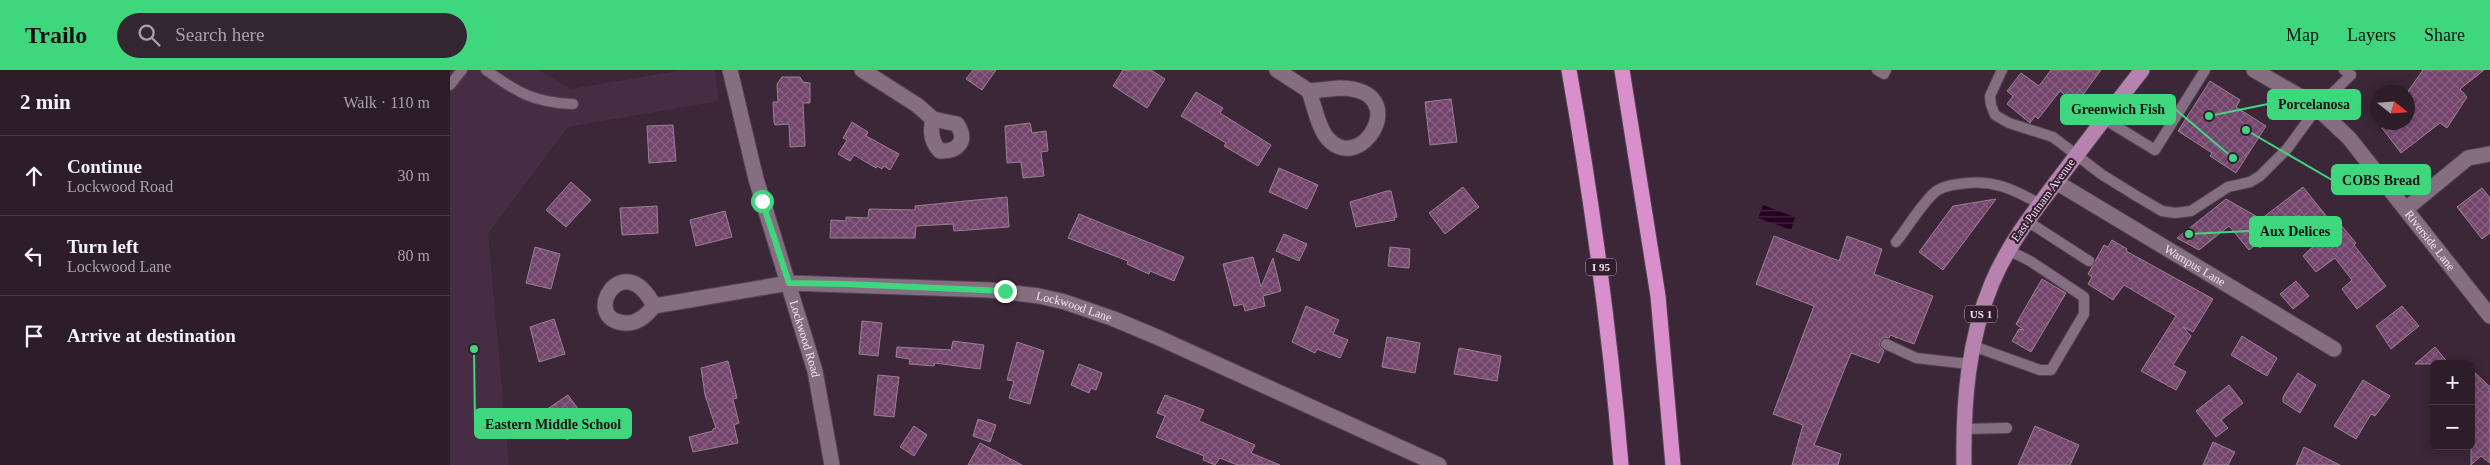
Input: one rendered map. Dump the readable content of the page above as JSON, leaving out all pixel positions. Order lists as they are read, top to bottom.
{
  "streets": {
    "highway": ["I 95"],
    "main road": ["East Putnam Avenue", "US 1"],
    "street": [
      "Riverside Lane",
      "Wampus Lane",
      "Lockwood Lane",
      "Lockwood Road"
    ]
  },
  "crossings": [
    ["East Putnam Avenue", "Wampus Lane"],
    ["Lockwood Lane", "Lockwood Road"]
  ],
  "places": [
    "Porcelanosa",
    "COBS Bread",
    "Greenwich Fish",
    "Aux Delices",
    "Eastern Middle School"
  ],
  "north": "right",
  "page": {
    "header": "Trailo",
    "search": "Search here",
    "nav": ["Map", "Layers", "Share"],
    "heading": ["2 min", "Walk · 110 m"],
    "list": [
      ["Continue", "Lockwood Road", "30 m"],
      ["Turn left", "Lockwood Lane", "80 m"],
      "Arrive at destination"
    ],
    "map_buttons": ["+", "−"]
  }
}
